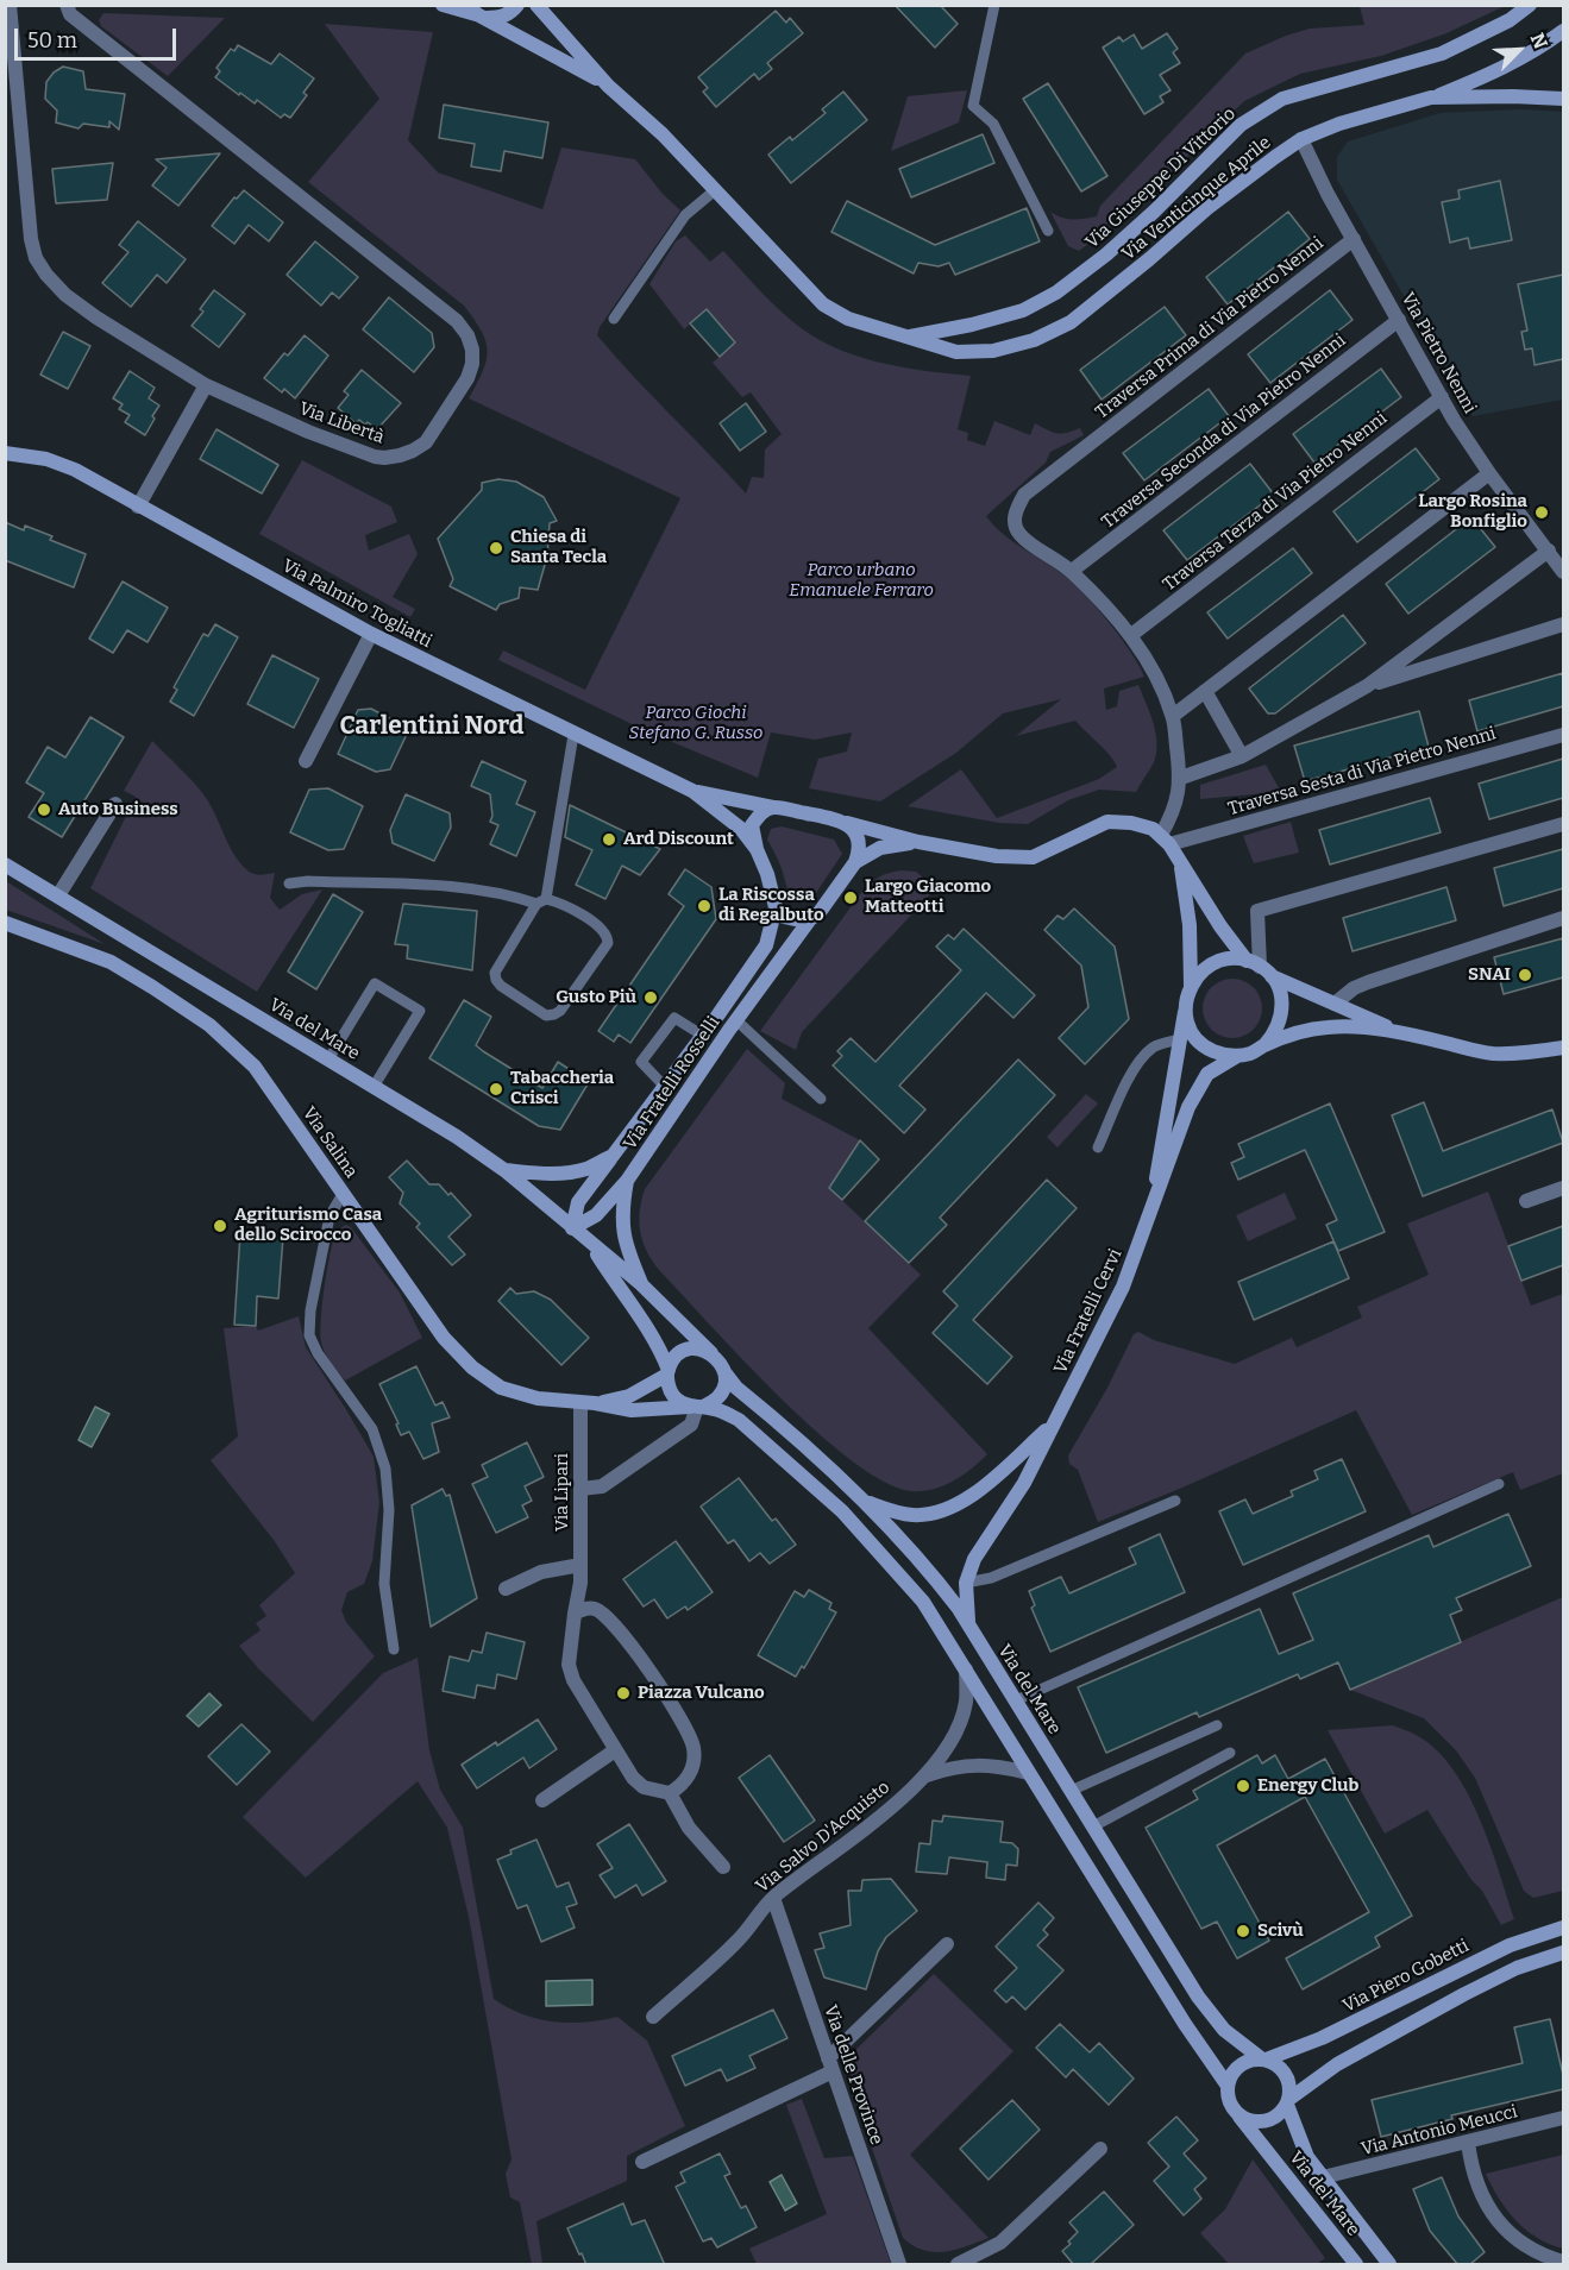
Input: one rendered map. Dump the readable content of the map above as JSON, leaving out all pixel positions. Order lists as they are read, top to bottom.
{
  "streets": {
    "street": [
      "Via Giuseppe Di Vittorio",
      "Via Venticinque Aprile",
      "Traversa Prima di Via Pietro Nenni",
      "Via Pietro Nenni",
      "Via Libertà",
      "Traversa Seconda di Via Pietro Nenni",
      "Traversa Terza di Via Pietro Nenni",
      "Via Palmiro Togliatti",
      "Traversa Sesta di Via Pietro Nenni",
      "Via del Mare",
      "Via Fratelli Rosselli",
      "Via Salina",
      "Via Fratelli Cervi",
      "Via Lipari",
      "Via Salvo D'Acquisto",
      "Via Piero Gobetti",
      "Via delle Province",
      "Via Antonio Meucci"
    ]
  },
  "crossings": [
    ["Via Giuseppe Di Vittorio", "Via Venticinque Aprile"],
    ["Via Venticinque Aprile", "Via Pietro Nenni"],
    ["Traversa Prima di Via Pietro Nenni", "Via Pietro Nenni"],
    ["Traversa Prima di Via Pietro Nenni", "Traversa Seconda di Via Pietro Nenni"],
    ["Via Pietro Nenni", "Traversa Seconda di Via Pietro Nenni"],
    ["Via Pietro Nenni", "Traversa Terza di Via Pietro Nenni"],
    ["Via del Mare", "Via Fratelli Rosselli"],
    ["Via del Mare", "Via Piero Gobetti"],
    ["Via del Mare", "Via Antonio Meucci"],
    ["Via Salina", "Via Lipari"],
    ["Via Salvo D'Acquisto", "Via delle Province"]
  ],
  "districts": ["Carlentini Nord"],
  "parks": ["Parco urbano Emanuele Ferraro", "Parco Giochi Stefano G. Russo"],
  "places": [
    "Largo Rosina Bonfiglio",
    "Chiesa di Santa Tecla",
    "Auto Business",
    "Ard Discount",
    "Largo Giacomo Matteotti",
    "La Riscossa di Regalbuto",
    "SNAI",
    "Gusto Più",
    "Tabaccheria Crisci",
    "Agriturismo Casa dello Scirocco",
    "Piazza Vulcano",
    "Energy Club",
    "Scivù"
  ],
  "scale_bar": "50 m",
  "north": "top right"
}
